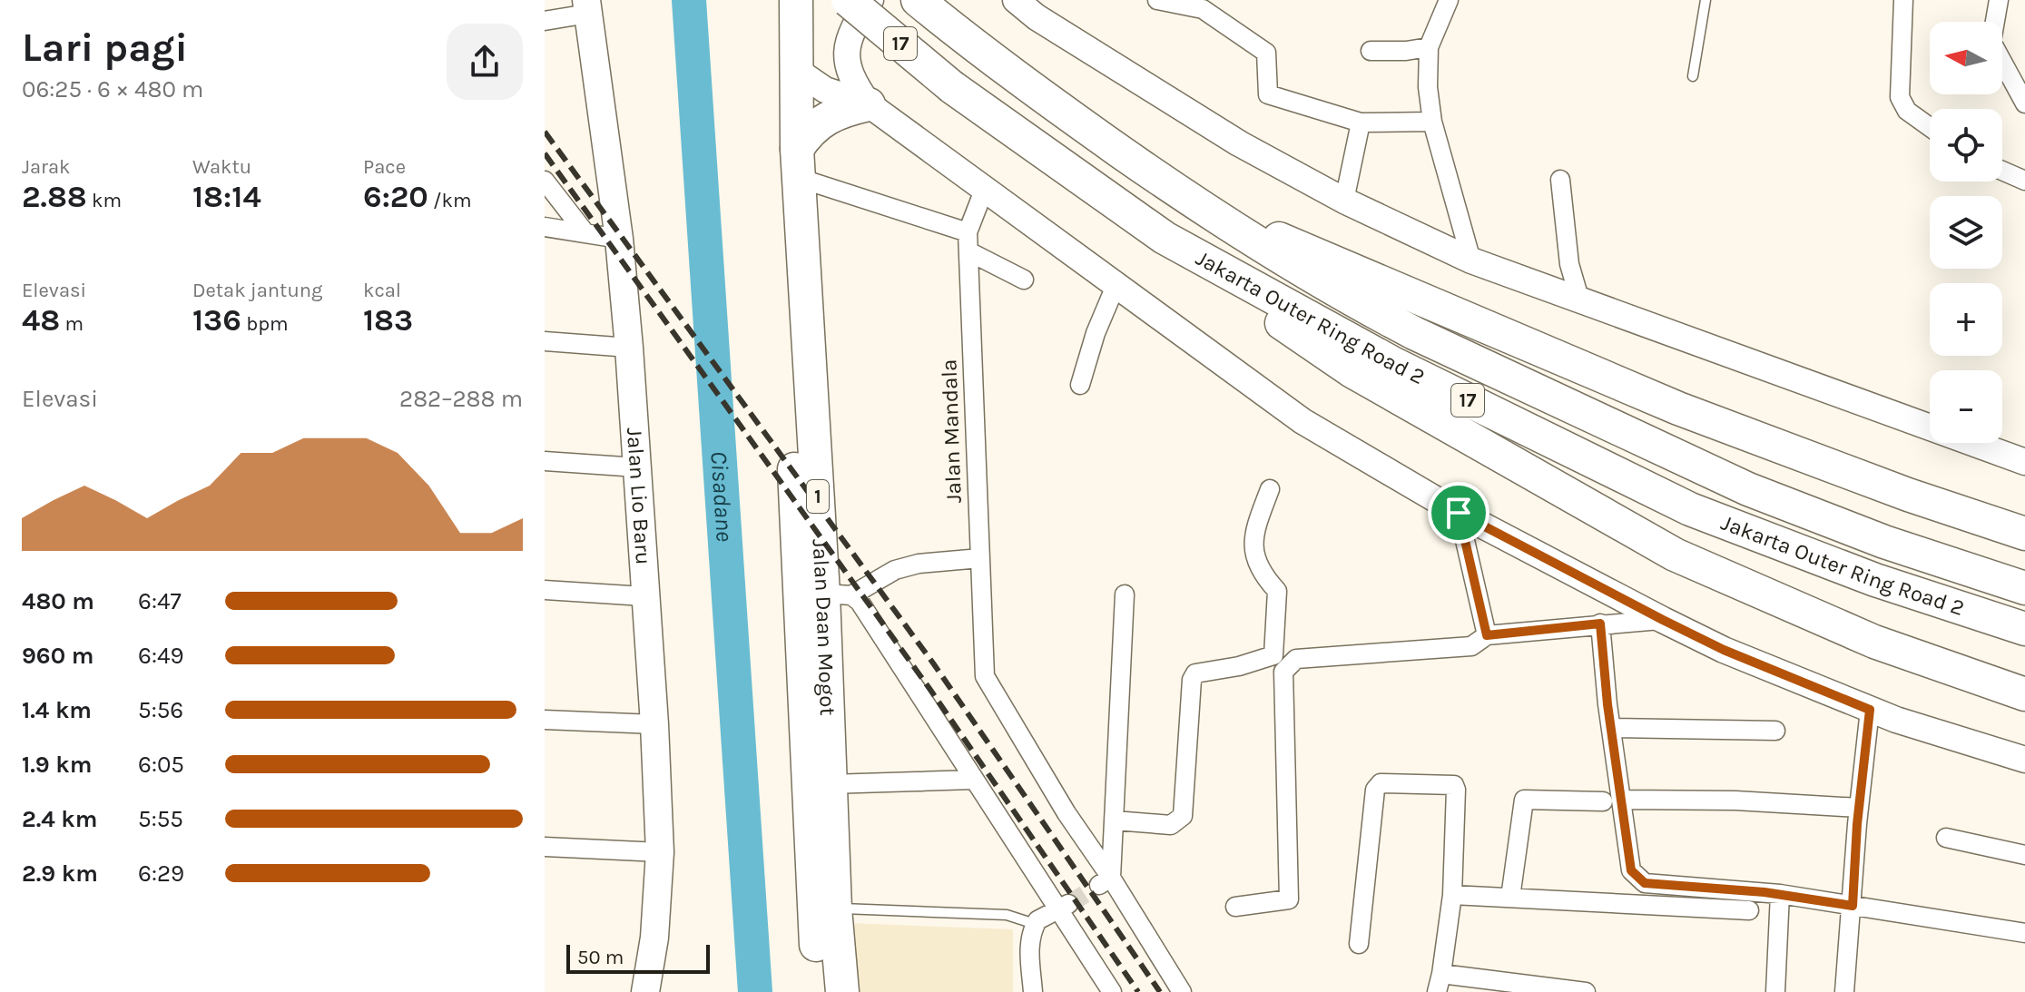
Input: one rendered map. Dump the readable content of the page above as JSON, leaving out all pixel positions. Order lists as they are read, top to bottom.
{
  "streets": {
    "highway": [
      "17",
      "Jakarta Outer Ring Road 2",
      "1",
      "Jalan Daan Mogot"
    ],
    "main road": ["Jalan Lio Baru"],
    "street": ["Jalan Mandala"]
  },
  "water": ["Cisadane"],
  "scale_bar": "50 m",
  "north": "left",
  "page": {
    "heading": ["Lari pagi", "06:25 · 6 × 480 m"],
    "map_buttons": ["+", "−"],
    "stats": [
      ["Jarak", "2.88 km"],
      ["Waktu", "18:14"],
      ["Pace", "6:20 /km"],
      ["Elevasi", "48 m"],
      ["Detak jantung", "136 bpm"],
      ["kcal", "183"]
    ],
    "chart": ["Elevasi", "282–288 m"],
    "list": [
      {
        "name": "480 m",
        "note": "6:47"
      },
      {
        "name": "960 m",
        "note": "6:49"
      },
      {
        "name": "1.4 km",
        "note": "5:56"
      },
      {
        "name": "1.9 km",
        "note": "6:05"
      },
      {
        "name": "2.4 km",
        "note": "5:55"
      },
      {
        "name": "2.9 km",
        "note": "6:29"
      }
    ],
    "scale": "50 m"
  }
}
